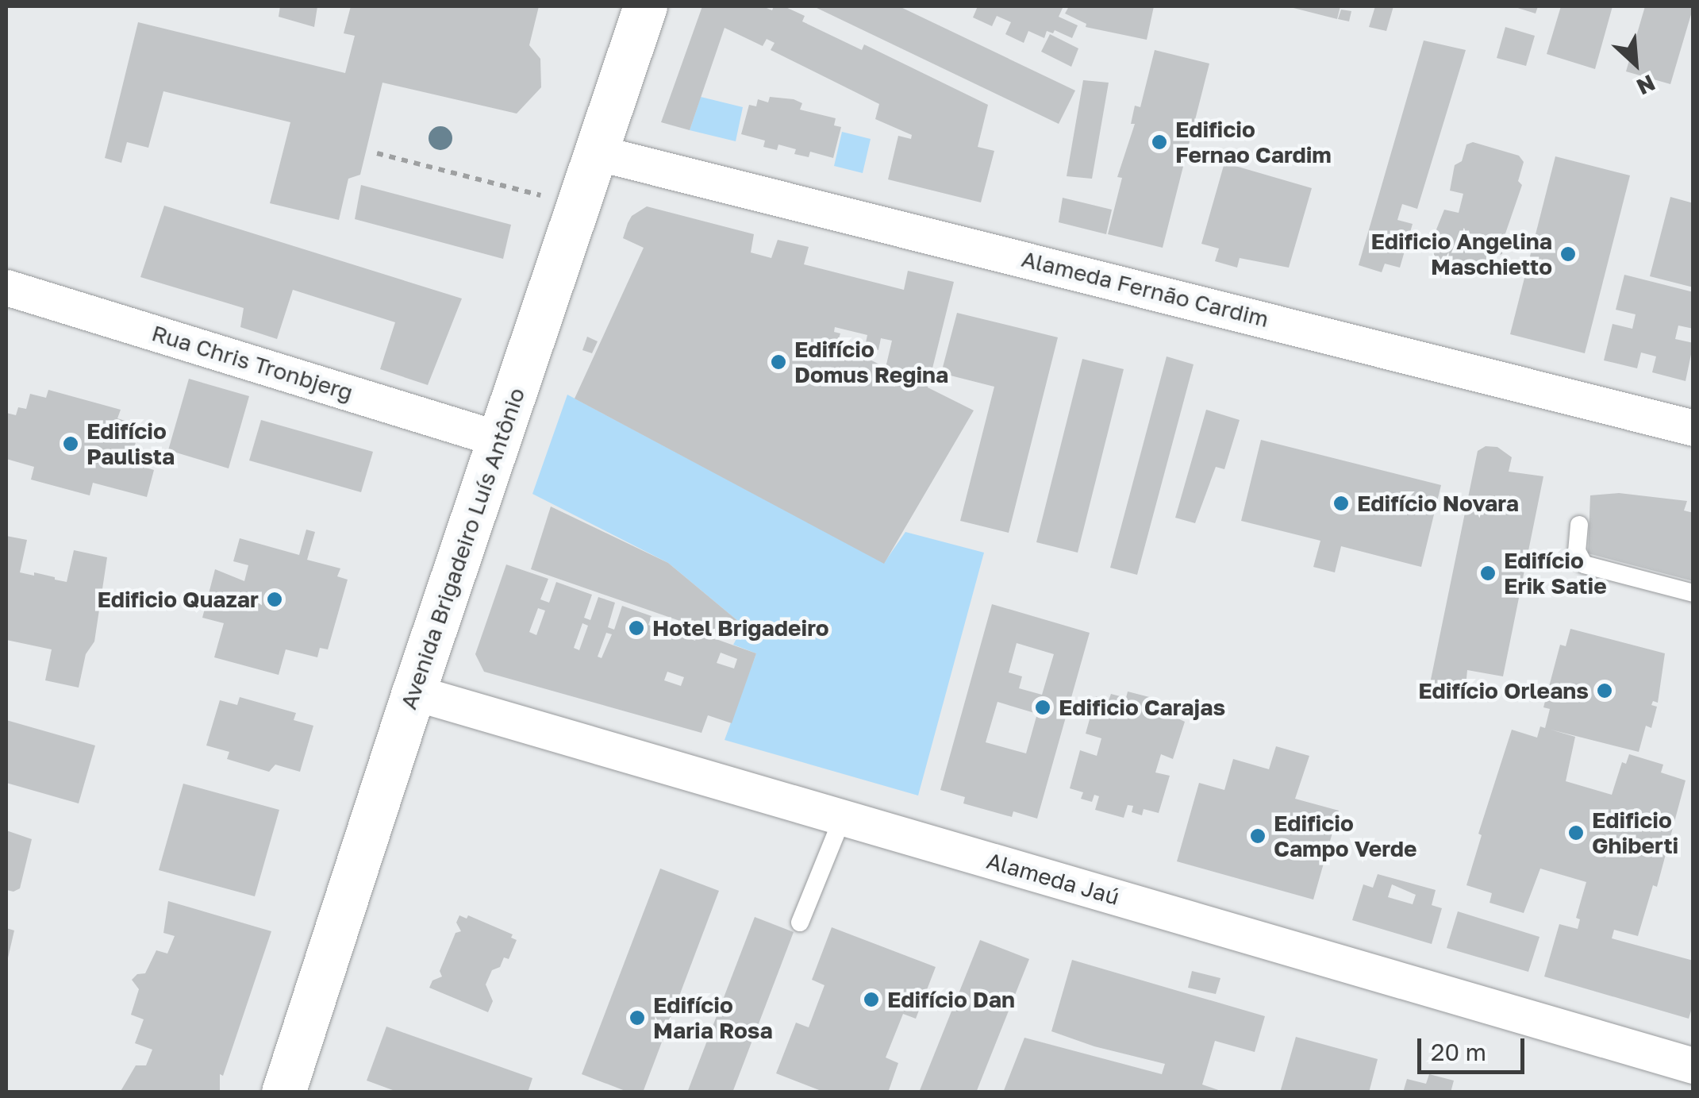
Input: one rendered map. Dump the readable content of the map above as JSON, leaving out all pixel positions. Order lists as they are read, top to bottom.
{
  "streets": {
    "main road": ["Avenida Brigadeiro Luís Antônio"],
    "street": ["Alameda Fernão Cardim", "Rua Chris Tronbjerg", "Alameda Jaú"]
  },
  "crossings": [
    ["Alameda Fernão Cardim", "Avenida Brigadeiro Luís Antônio"],
    ["Rua Chris Tronbjerg", "Avenida Brigadeiro Luís Antônio"],
    ["Avenida Brigadeiro Luís Antônio", "Alameda Jaú"]
  ],
  "places": [
    "Edificio Fernao Cardim",
    "Edificio Angelina Maschietto",
    "Edifício Domus Regina",
    "Edifício Paulista",
    "Edifício Novara",
    "Edifício Erik Satie",
    "Edificio Quazar",
    "Hotel Brigadeiro",
    "Edifício Orleans",
    "Edificio Carajas",
    "Edificio Ghiberti",
    "Edificio Campo Verde",
    "Edifício Dan",
    "Edifício Maria Rosa"
  ],
  "scale_bar": "20 m",
  "north": "bottom right"
}
